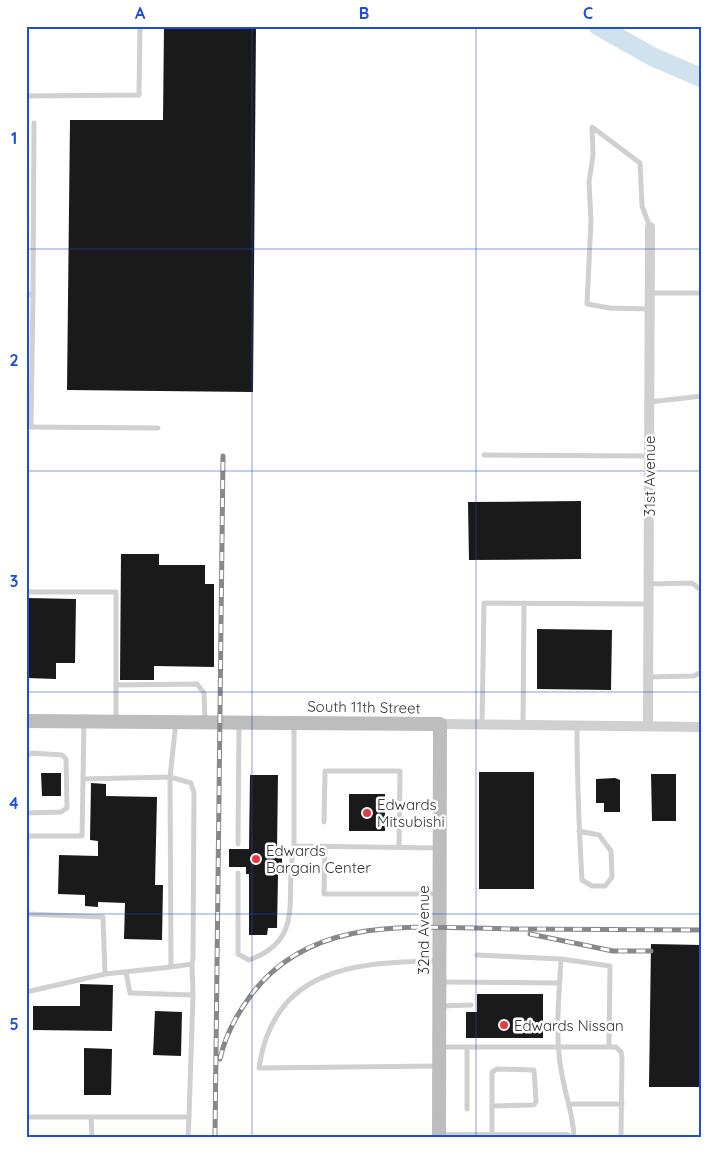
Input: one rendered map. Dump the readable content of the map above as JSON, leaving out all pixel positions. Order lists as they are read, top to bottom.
{
  "streets": {
    "street": ["31st Avenue", "South 11th Street", "32nd Avenue"]
  },
  "crossings": [
    ["31st Avenue", "South 11th Street"],
    ["South 11th Street", "32nd Avenue"]
  ],
  "places": ["Edwards Mitsubishi", "Edwards Bargain Center", "Edwards Nissan"],
  "grid": {
    "columns": ["A", "B", "C"],
    "rows": [
      "1",
      "2",
      "3",
      "4",
      "5"
    ]
  }
}
